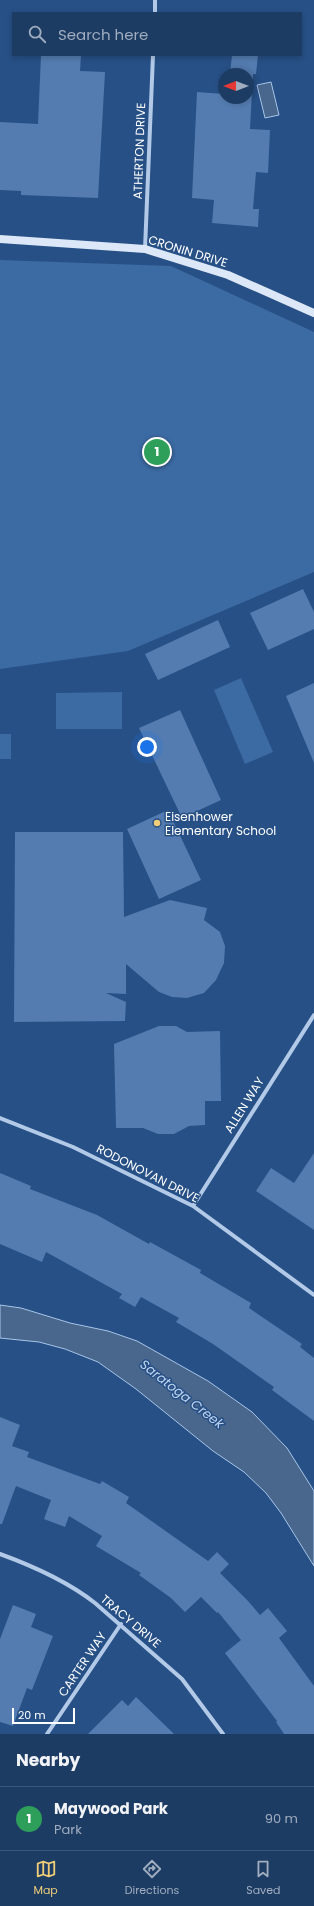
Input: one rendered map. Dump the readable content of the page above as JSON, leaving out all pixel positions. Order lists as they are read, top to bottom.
{
  "streets": {
    "street": [
      "ATHERTON DRIVE",
      "CRONIN DRIVE",
      "ALLEN WAY",
      "RODONOVAN DRIVE",
      "TRACY DRIVE",
      "CARTER WAY"
    ]
  },
  "crossings": [
    ["ATHERTON DRIVE", "CRONIN DRIVE"],
    ["ALLEN WAY", "RODONOVAN DRIVE"],
    ["TRACY DRIVE", "CARTER WAY"]
  ],
  "water": ["Saratoga Creek"],
  "places": ["Eisenhower Elementary School"],
  "scale_bar": "20 m",
  "north": "left",
  "page": {
    "search": "Search here",
    "pins": "1",
    "scale": "20 m",
    "heading": "Nearby",
    "list": [
      {
        "mark": "1",
        "name": "Maywood Park",
        "note": "Park",
        "value": "90 m"
      }
    ],
    "nav": ["Map", "Directions", "Saved"]
  }
}
